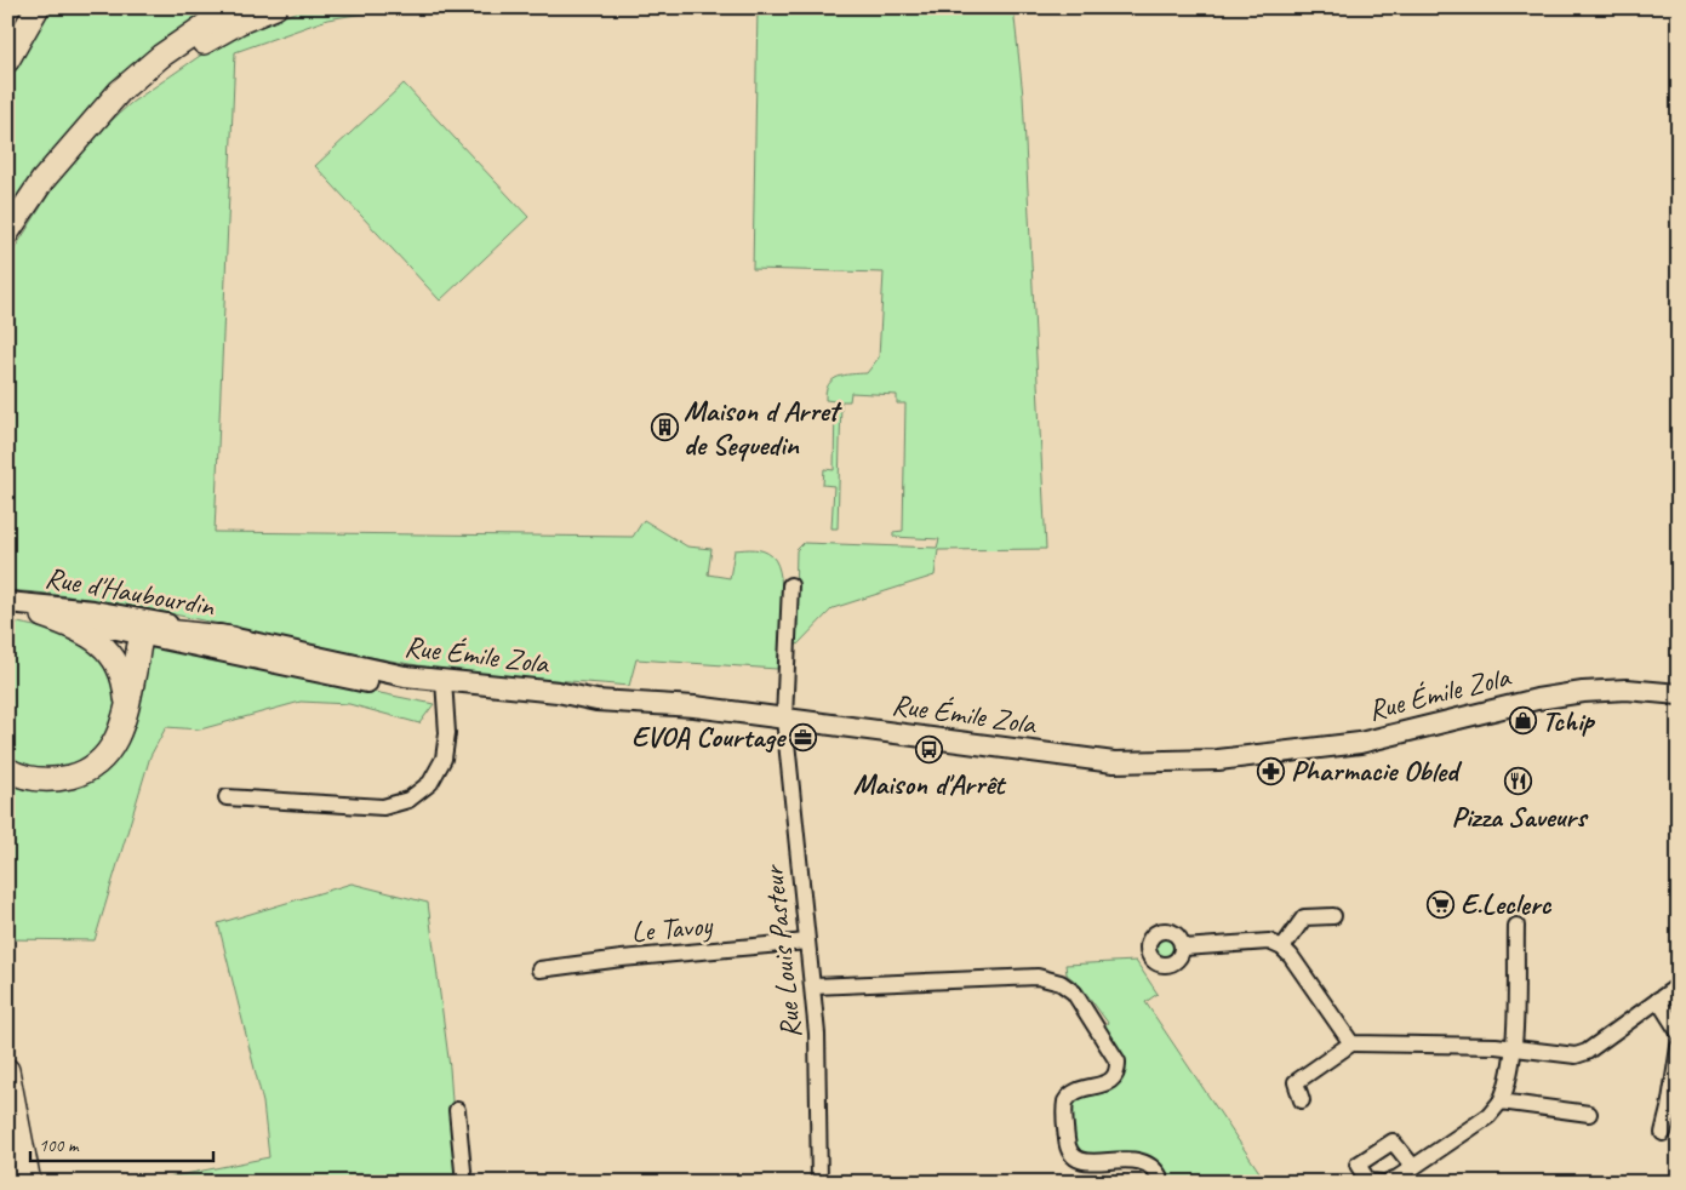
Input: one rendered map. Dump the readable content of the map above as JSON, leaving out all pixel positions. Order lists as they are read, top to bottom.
{
  "streets": {
    "main road": ["Rue d'Haubourdin", "Rue Émile Zola"],
    "street": ["Le Tavoy", "Rue Louis Pasteur"]
  },
  "crossings": [
    ["Rue d'Haubourdin", "Rue Émile Zola"],
    ["Rue Émile Zola", "Rue Louis Pasteur"],
    ["Le Tavoy", "Rue Louis Pasteur"]
  ],
  "places": {
    "building": ["Maison d Arret de Sequedin"],
    "shop": ["Tchip"],
    "office": ["EVOA Courtage"],
    "bus stop": ["Maison d'Arrêt"],
    "pharmacy": ["Pharmacie Obled"],
    "restaurant": ["Pizza Saveurs"],
    "supermarket": ["E.Leclerc"]
  },
  "scale_bar": "100 m"
}
